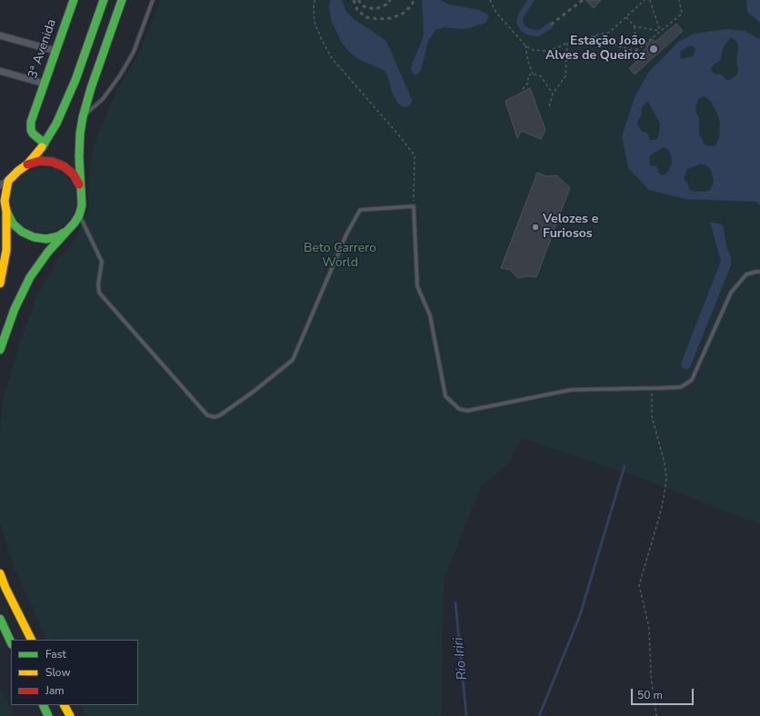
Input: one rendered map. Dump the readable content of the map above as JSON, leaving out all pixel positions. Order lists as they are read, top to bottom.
{
  "streets": {
    "main road": ["3ª Avenida"]
  },
  "water": ["Rio Iriri"],
  "parks": ["Beto Carrero World"],
  "places": ["Estação João Alves de Queiroz", "Velozes e Furiosos"],
  "legend": ["Fast", "Slow", "Jam"],
  "scale_bar": "50 m"
}
